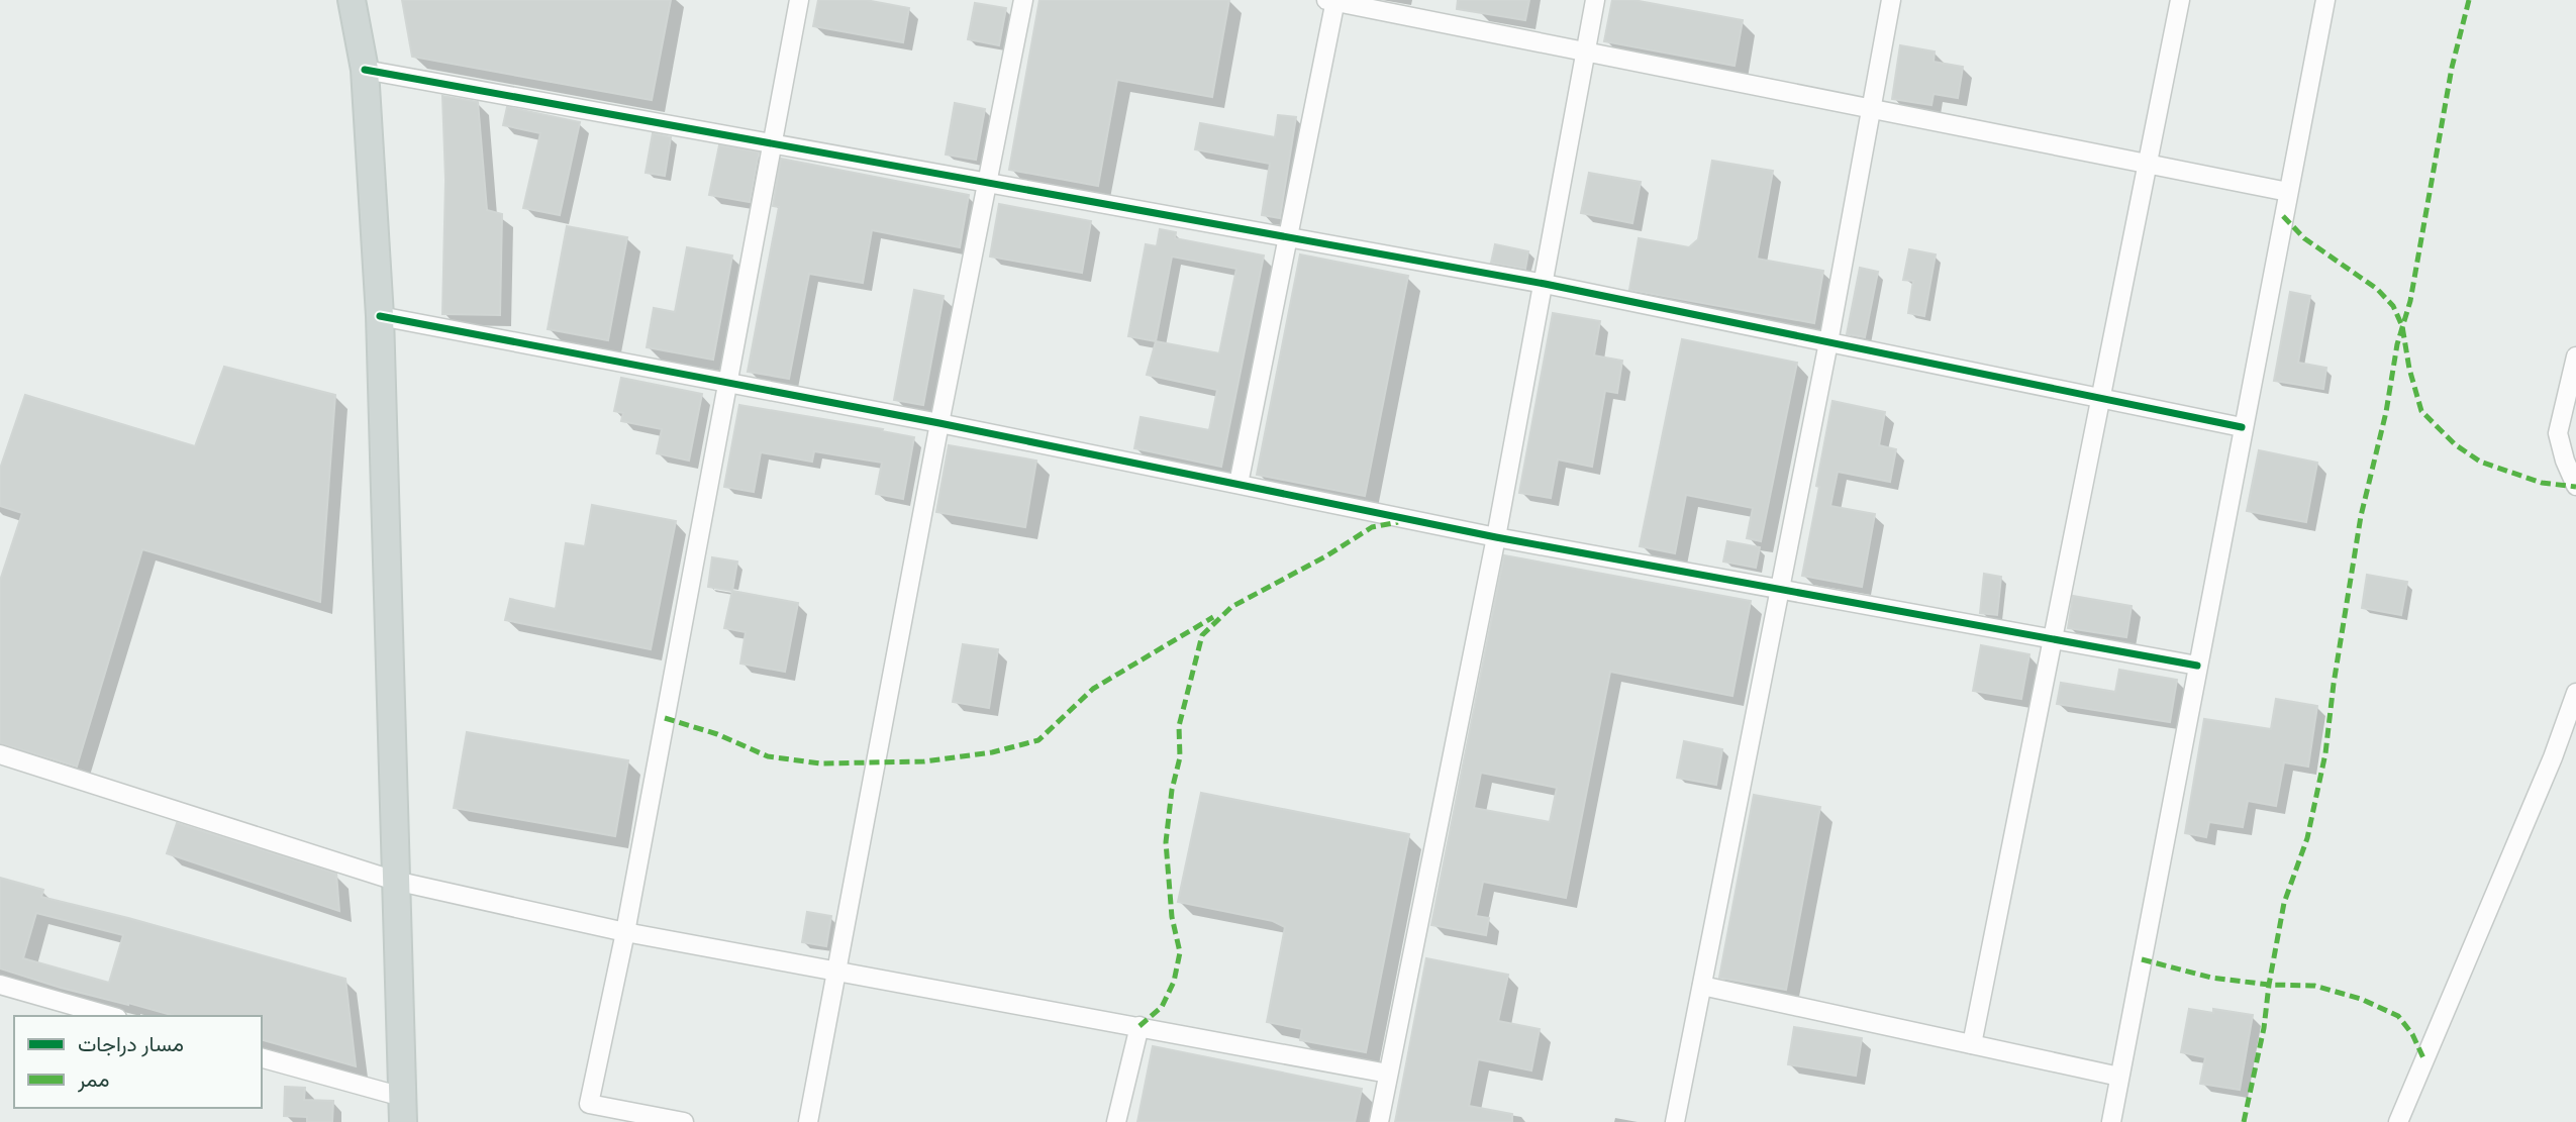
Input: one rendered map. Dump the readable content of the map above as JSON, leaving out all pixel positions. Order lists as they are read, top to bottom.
{
  "legend": ["مسار دراجات", "ممر"]
}
